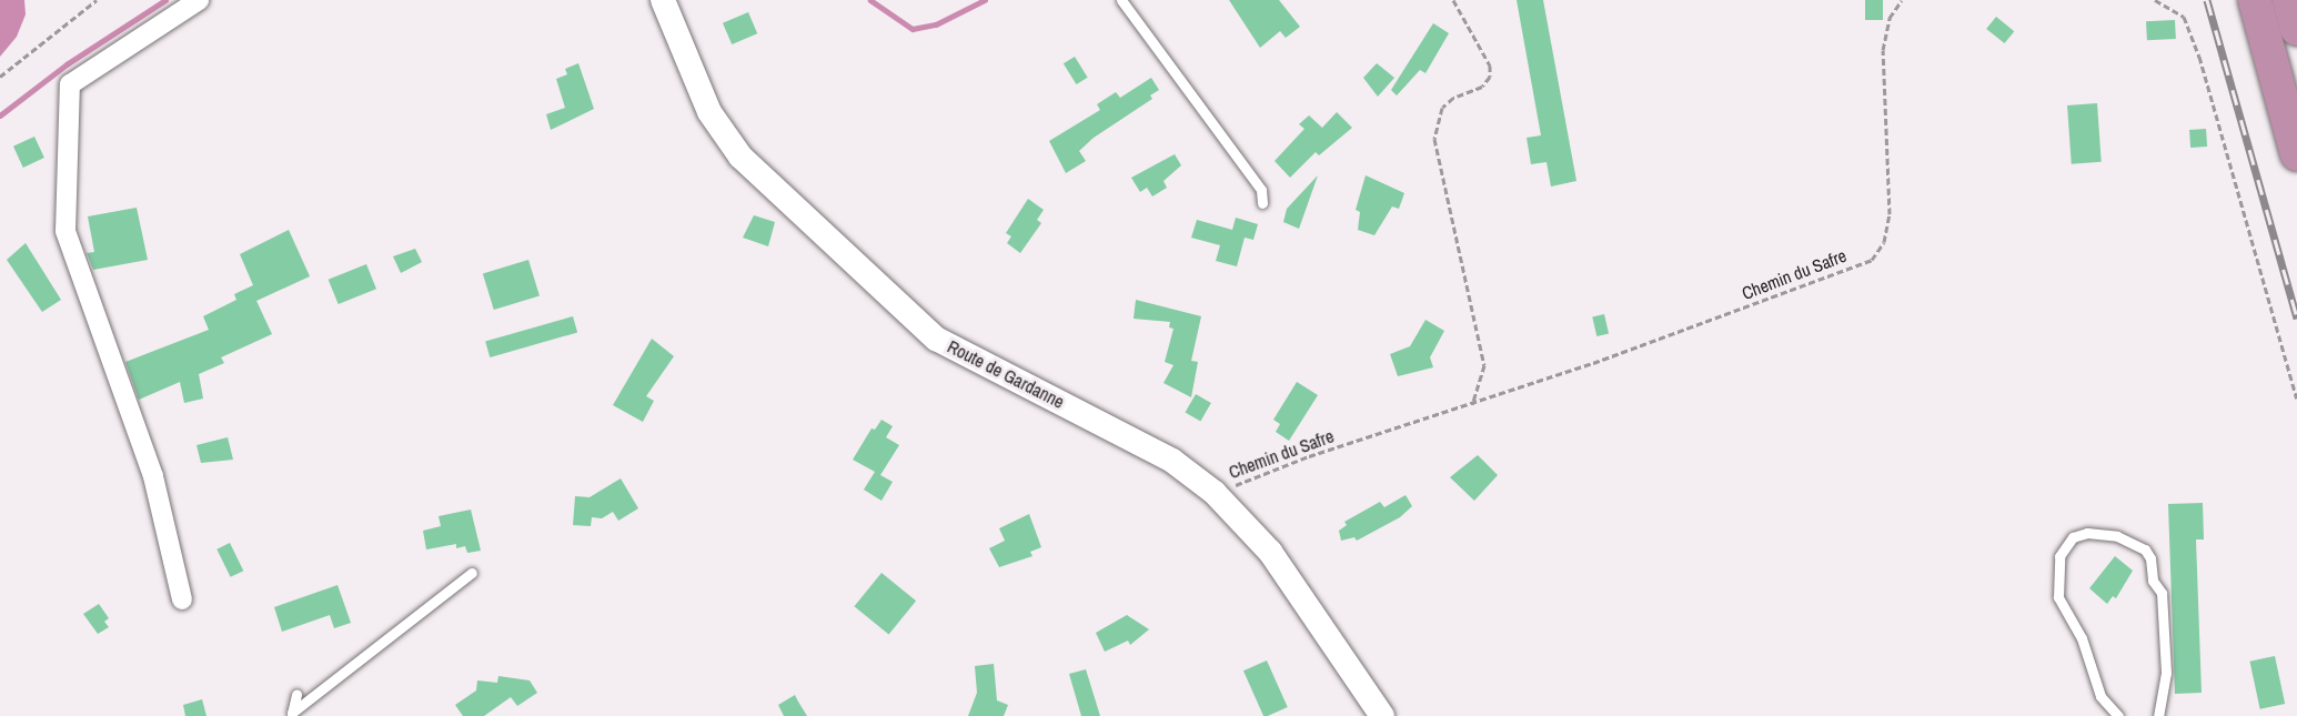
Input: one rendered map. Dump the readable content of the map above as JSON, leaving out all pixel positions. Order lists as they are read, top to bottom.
{
  "streets": {
    "street": ["Route de Gardanne"],
    "path": ["Chemin du Safre"]
  },
  "crossings": [
    ["Chemin du Safre", "Route de Gardanne"]
  ]
}
